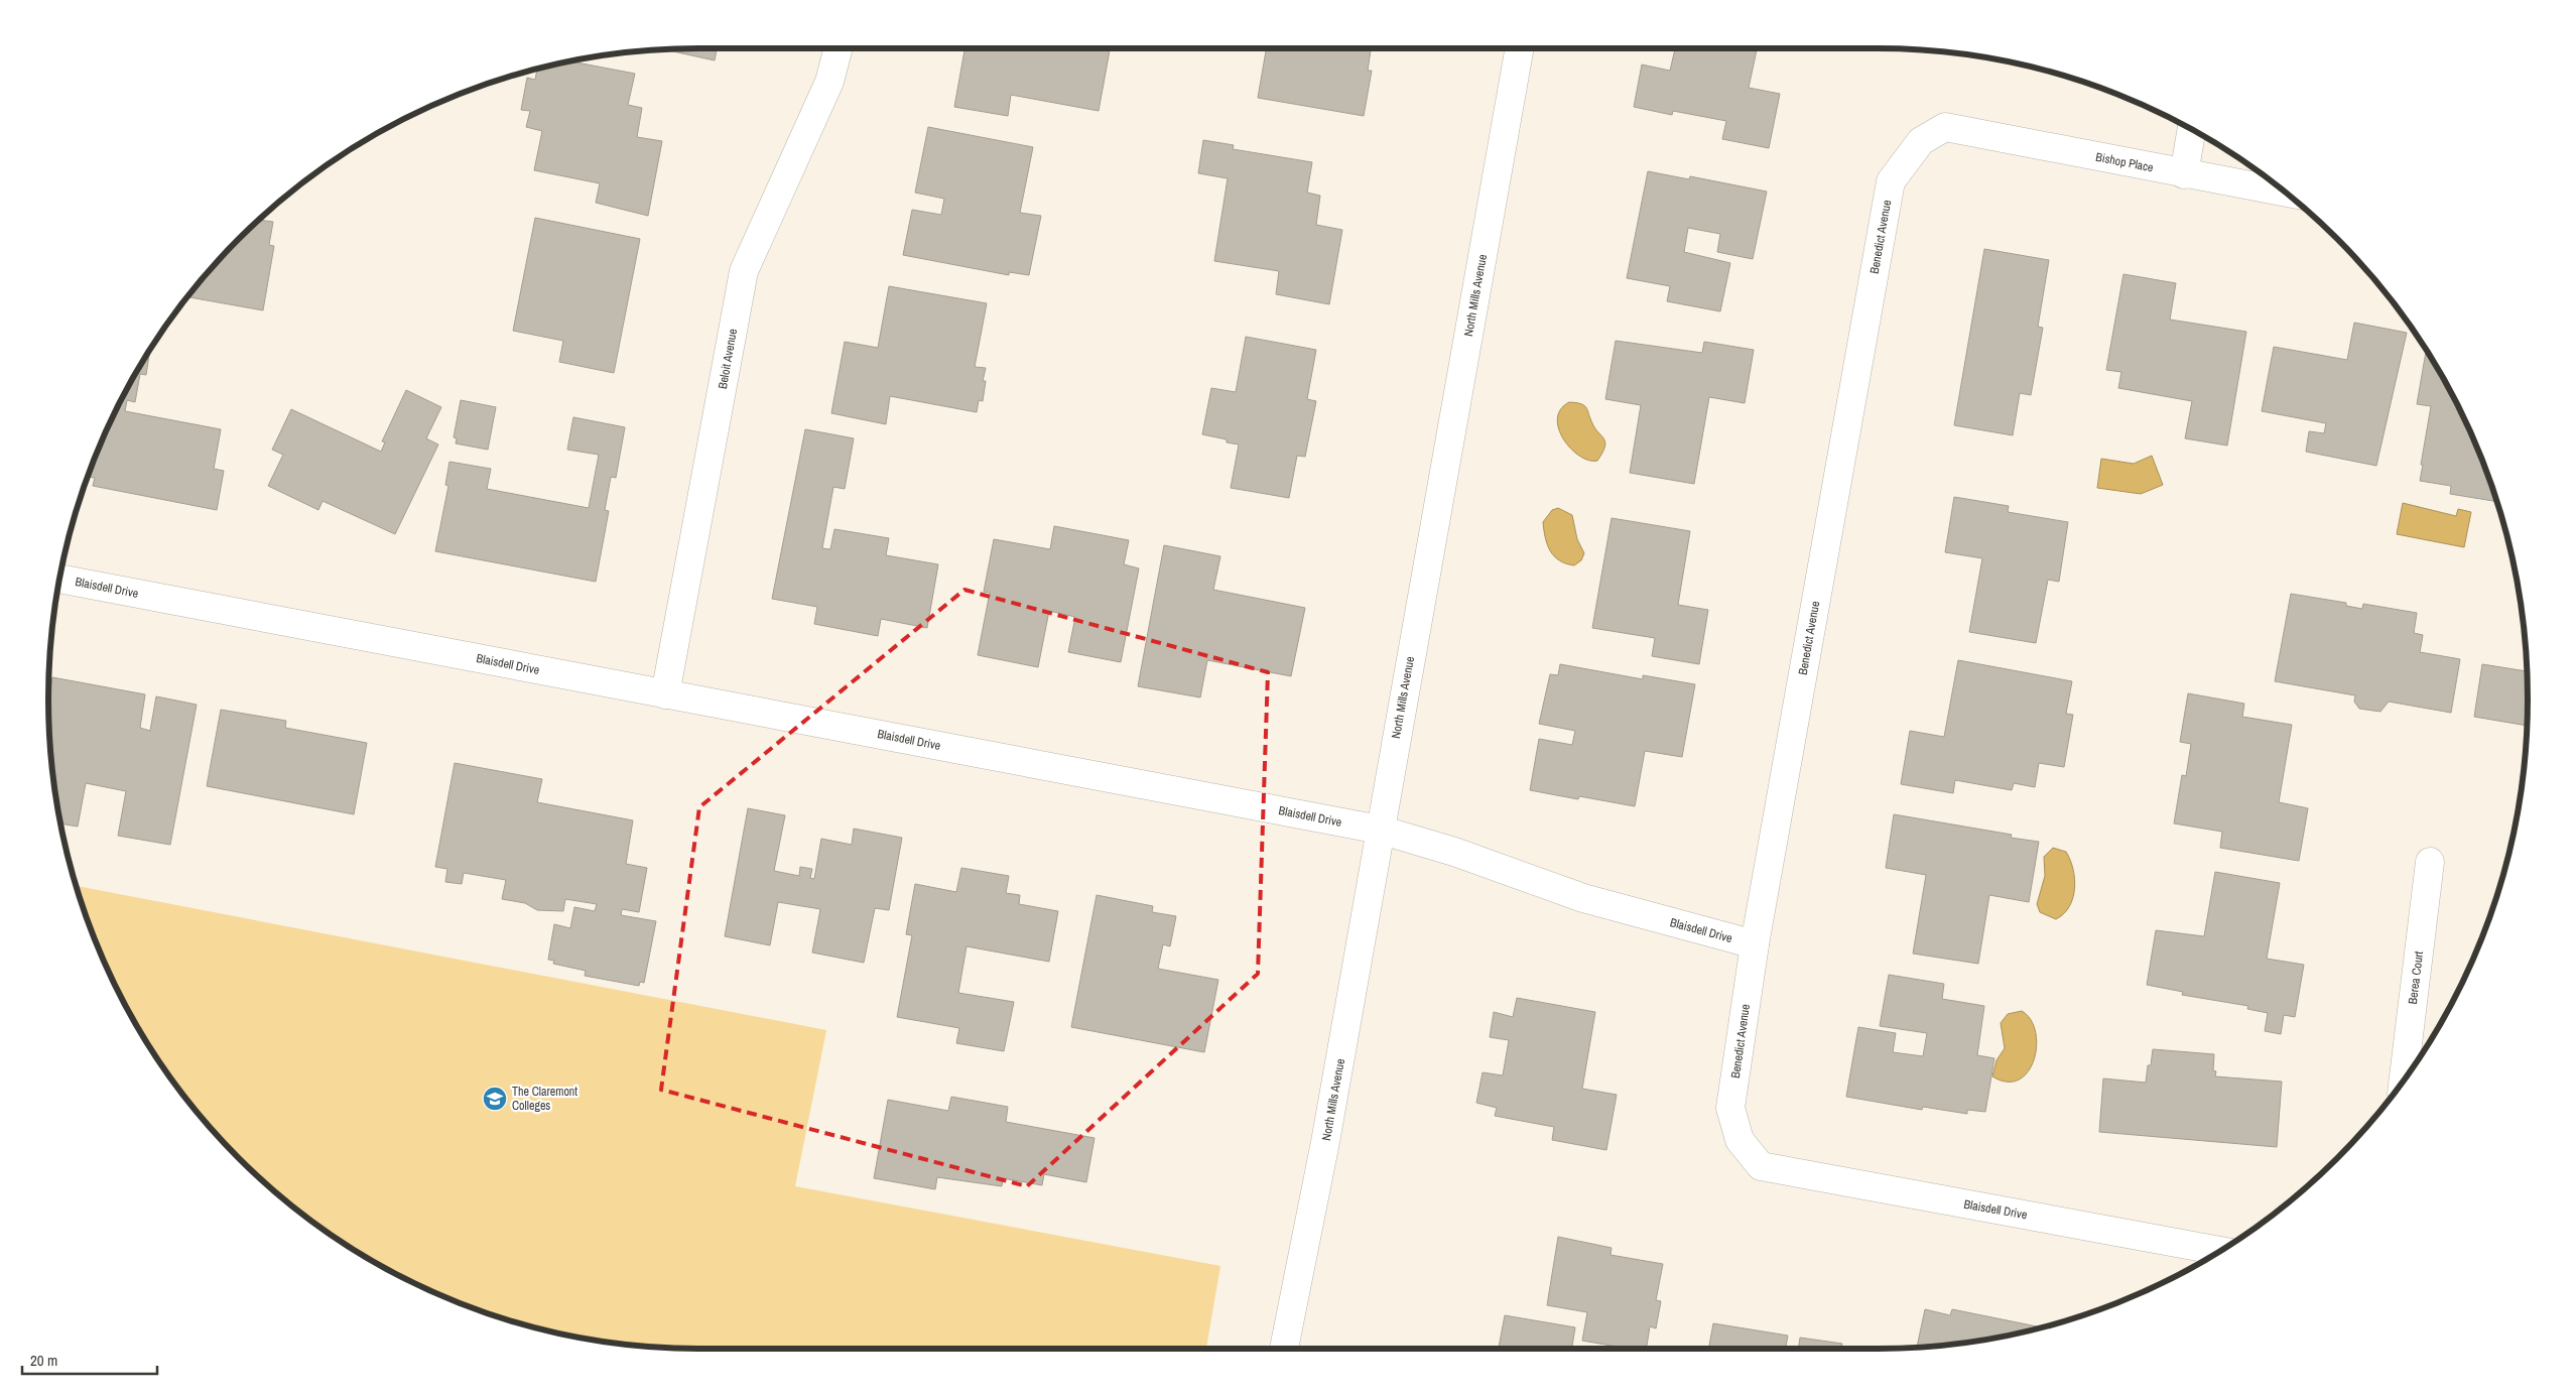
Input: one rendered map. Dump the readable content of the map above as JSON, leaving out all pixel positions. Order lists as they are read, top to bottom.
{
  "streets": {
    "street": [
      "Bishop Place",
      "Benedict Avenue",
      "North Mills Avenue",
      "Beloit Avenue",
      "Blaisdell Drive",
      "Berea Court"
    ]
  },
  "crossings": [
    ["Bishop Place", "Benedict Avenue"],
    ["Benedict Avenue", "Blaisdell Drive"],
    ["North Mills Avenue", "Blaisdell Drive"],
    ["Beloit Avenue", "Blaisdell Drive"]
  ],
  "places": {
    "school or university": ["The Claremont Colleges"]
  },
  "scale_bar": "20 m"
}
